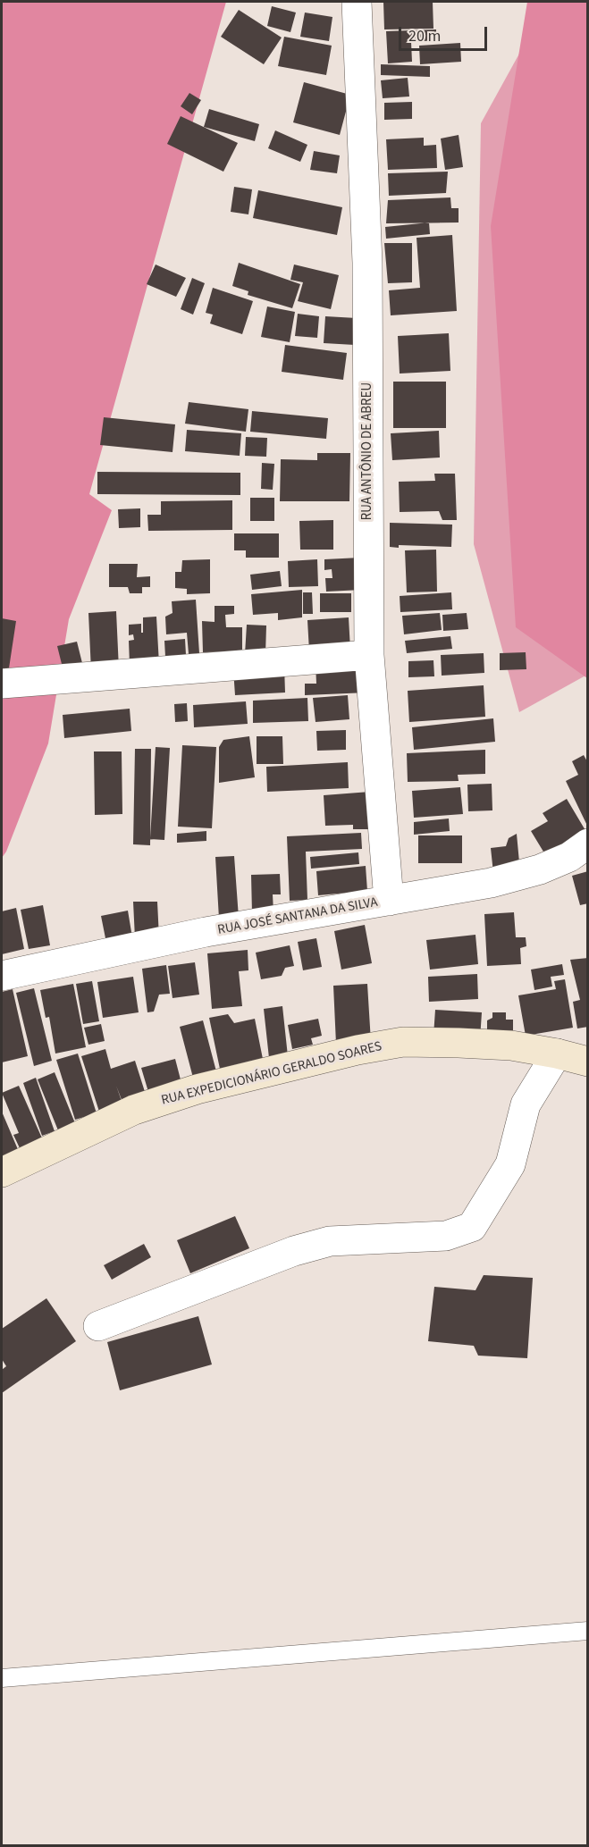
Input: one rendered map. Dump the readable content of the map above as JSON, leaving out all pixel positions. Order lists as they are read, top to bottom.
{
  "streets": {
    "main road": ["RUA EXPEDICIONÁRIO GERALDO SOARES"],
    "street": ["RUA ANTÔNIO DE ABREU", "RUA JOSÉ SANTANA DA SILVA"]
  },
  "crossings": [
    ["RUA ANTÔNIO DE ABREU", "RUA JOSÉ SANTANA DA SILVA"]
  ],
  "scale_bar": "20 m"
}
